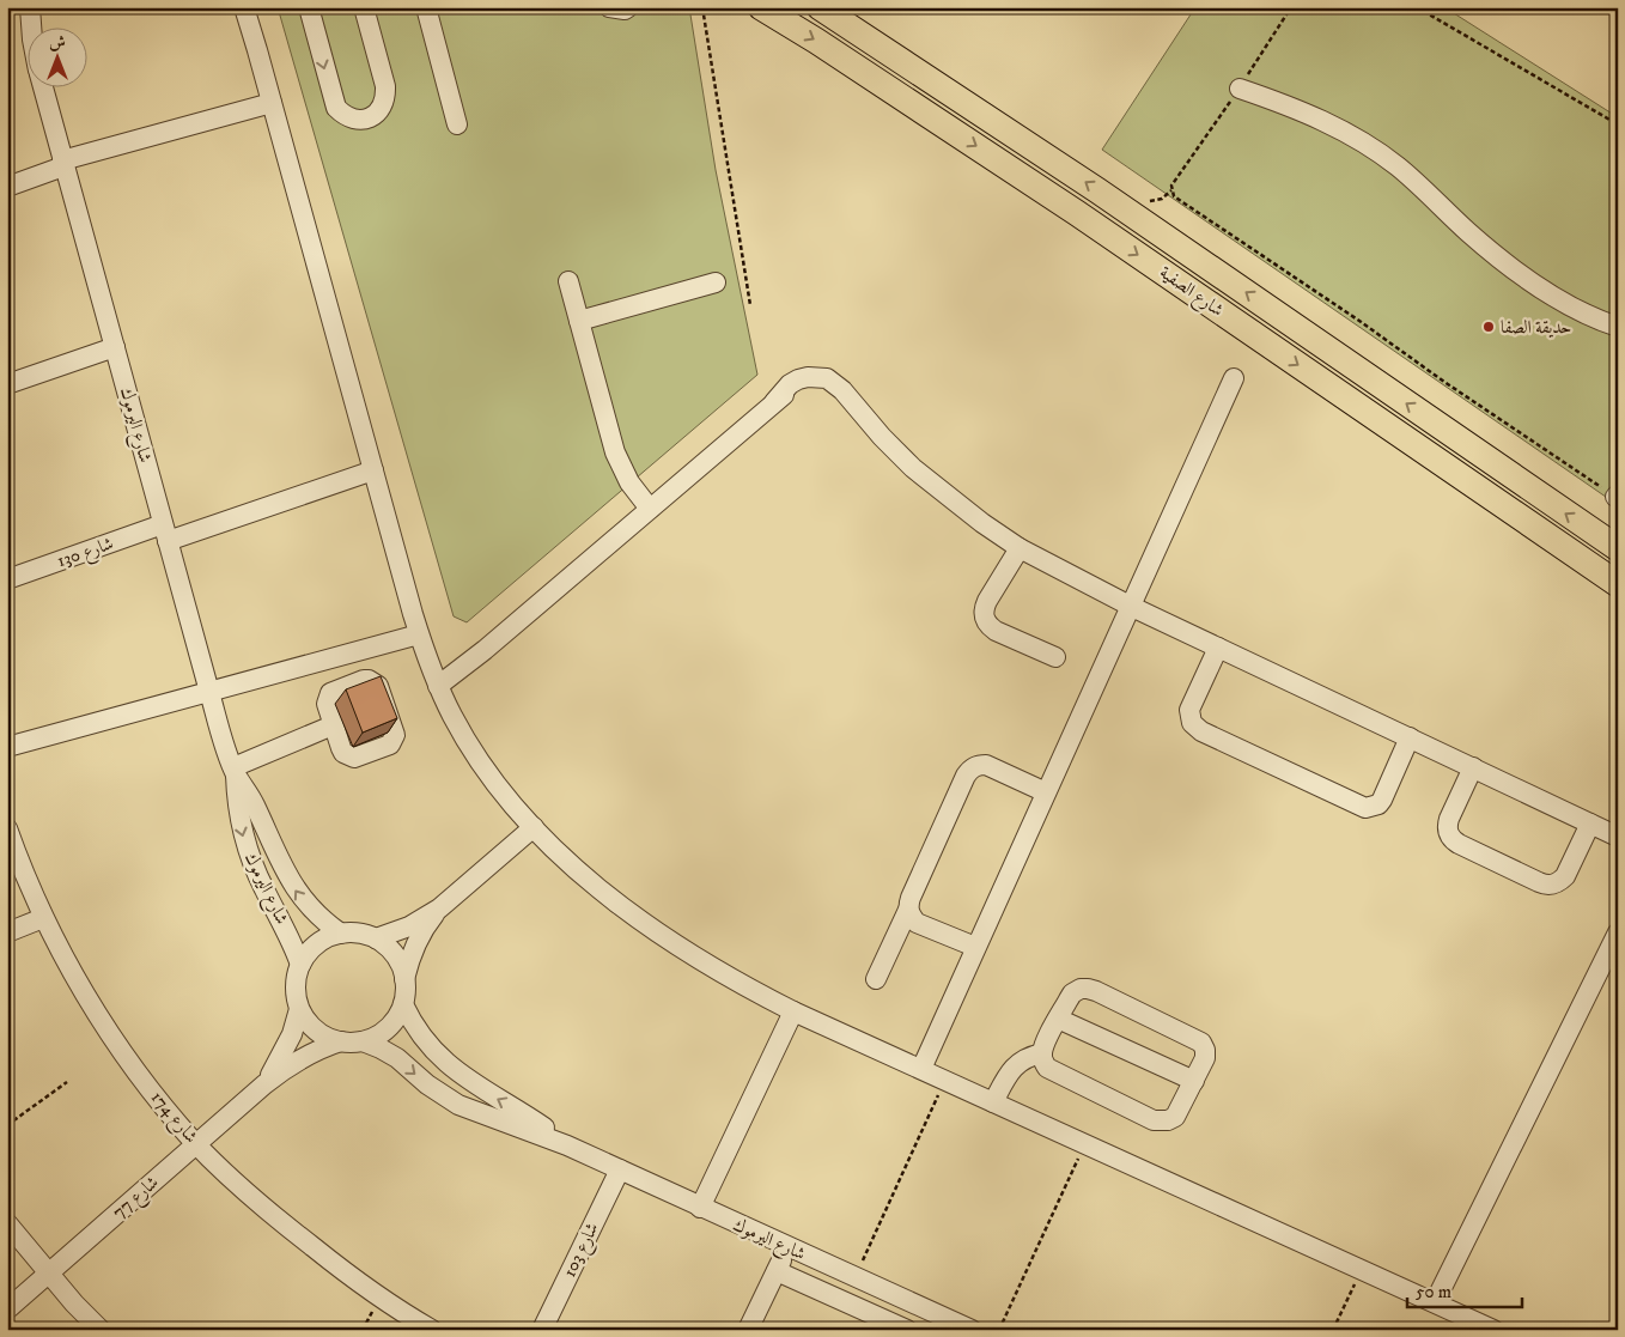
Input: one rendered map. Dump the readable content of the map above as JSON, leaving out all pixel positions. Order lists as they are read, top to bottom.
{
  "streets": {
    "main road": ["شارع الصفية"],
    "street": [
      "شارع اليرموك",
      "شارع 130",
      "شارع 174",
      "شارع 77",
      "شارع 103"
    ]
  },
  "crossings": [
    ["شارع اليرموك", "شارع 130"],
    ["شارع اليرموك", "شارع 77"],
    ["شارع اليرموك", "شارع 103"],
    ["شارع 174", "شارع 77"]
  ],
  "places": ["حديقة الصفا"],
  "scale_bar": "50 m",
  "north": "top"
}
